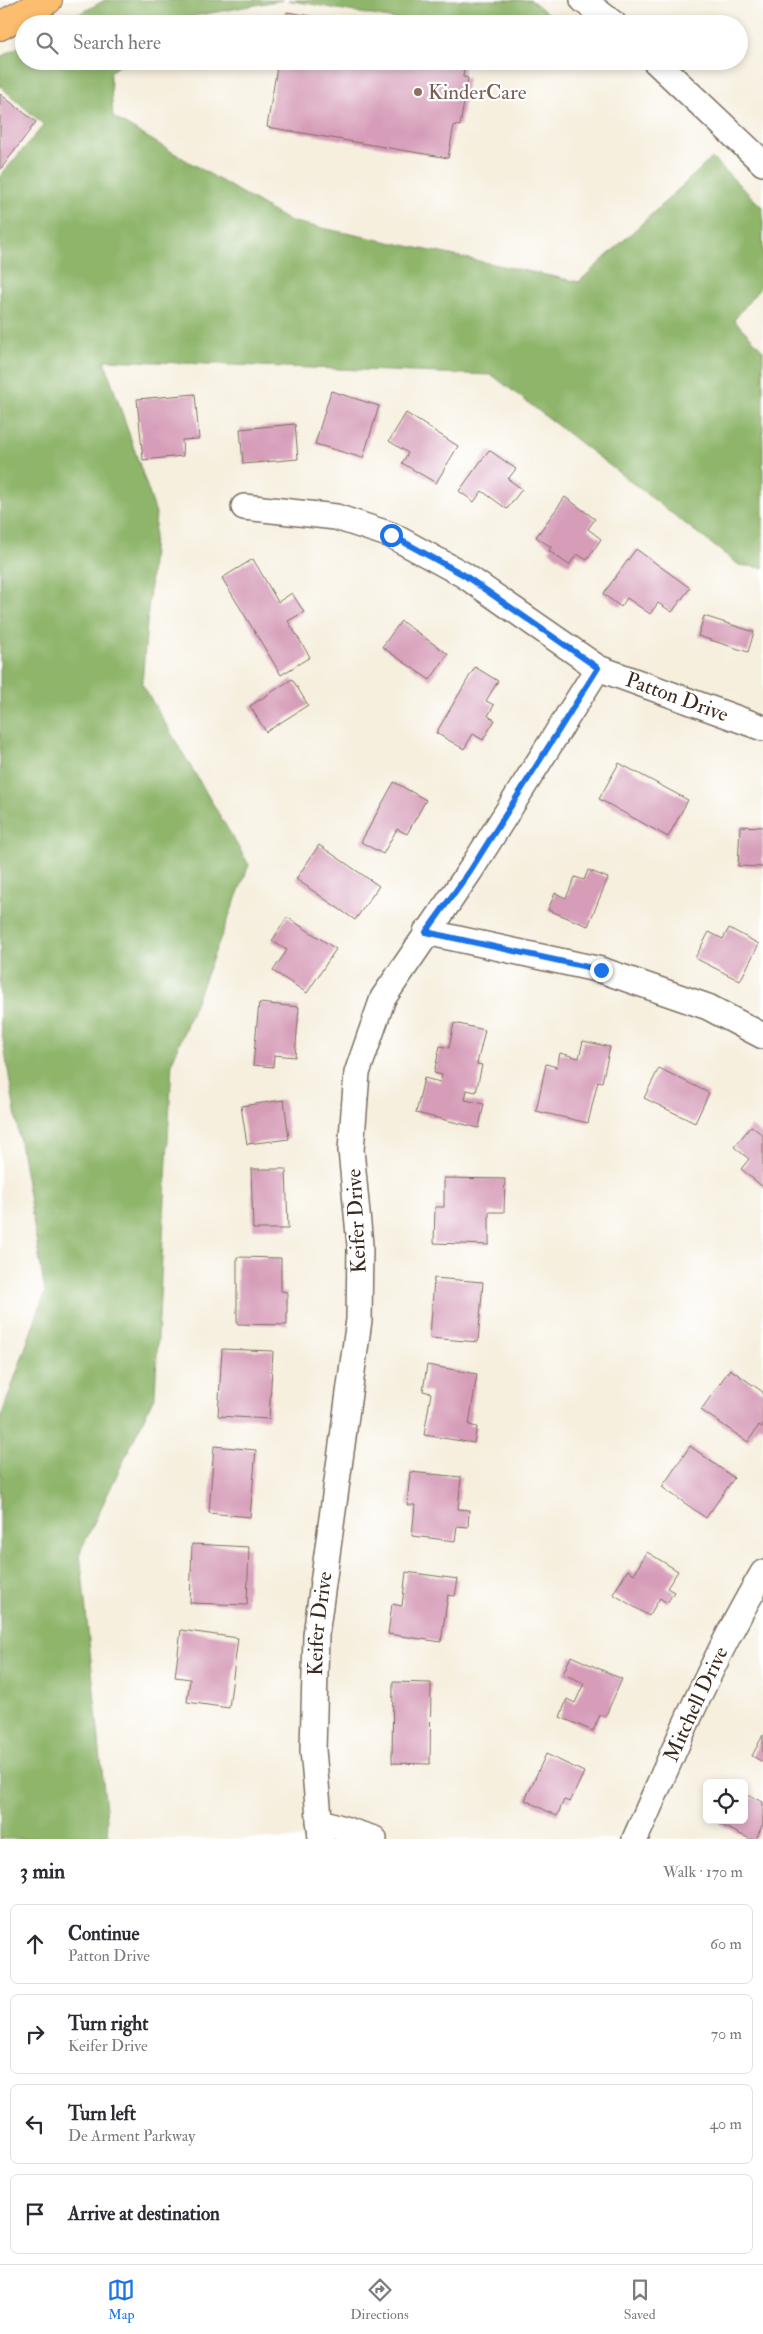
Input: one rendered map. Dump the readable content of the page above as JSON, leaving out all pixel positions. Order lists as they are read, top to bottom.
{
  "streets": {
    "street": ["Patton Drive", "Keifer Drive", "Mitchell Drive"]
  },
  "crossings": [
    ["Patton Drive", "Keifer Drive"]
  ],
  "places": ["KinderCare"],
  "page": {
    "search": "Search here",
    "heading": ["3 min", "Walk · 170 m"],
    "list": [
      ["Continue", "Patton Drive", "60 m"],
      ["Turn right", "Keifer Drive", "70 m"],
      ["Turn left", "De Arment Parkway", "40 m"],
      "Arrive at destination"
    ],
    "nav": ["Map", "Directions", "Saved"]
  }
}
